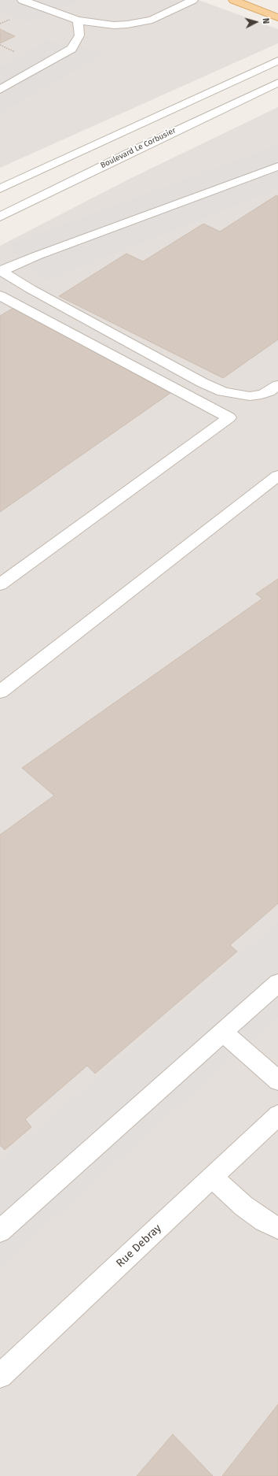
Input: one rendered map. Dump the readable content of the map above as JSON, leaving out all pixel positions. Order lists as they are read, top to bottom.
{
  "streets": {
    "street": ["Boulevard Le Corbusier", "Rue Debray"]
  },
  "north": "right"
}
